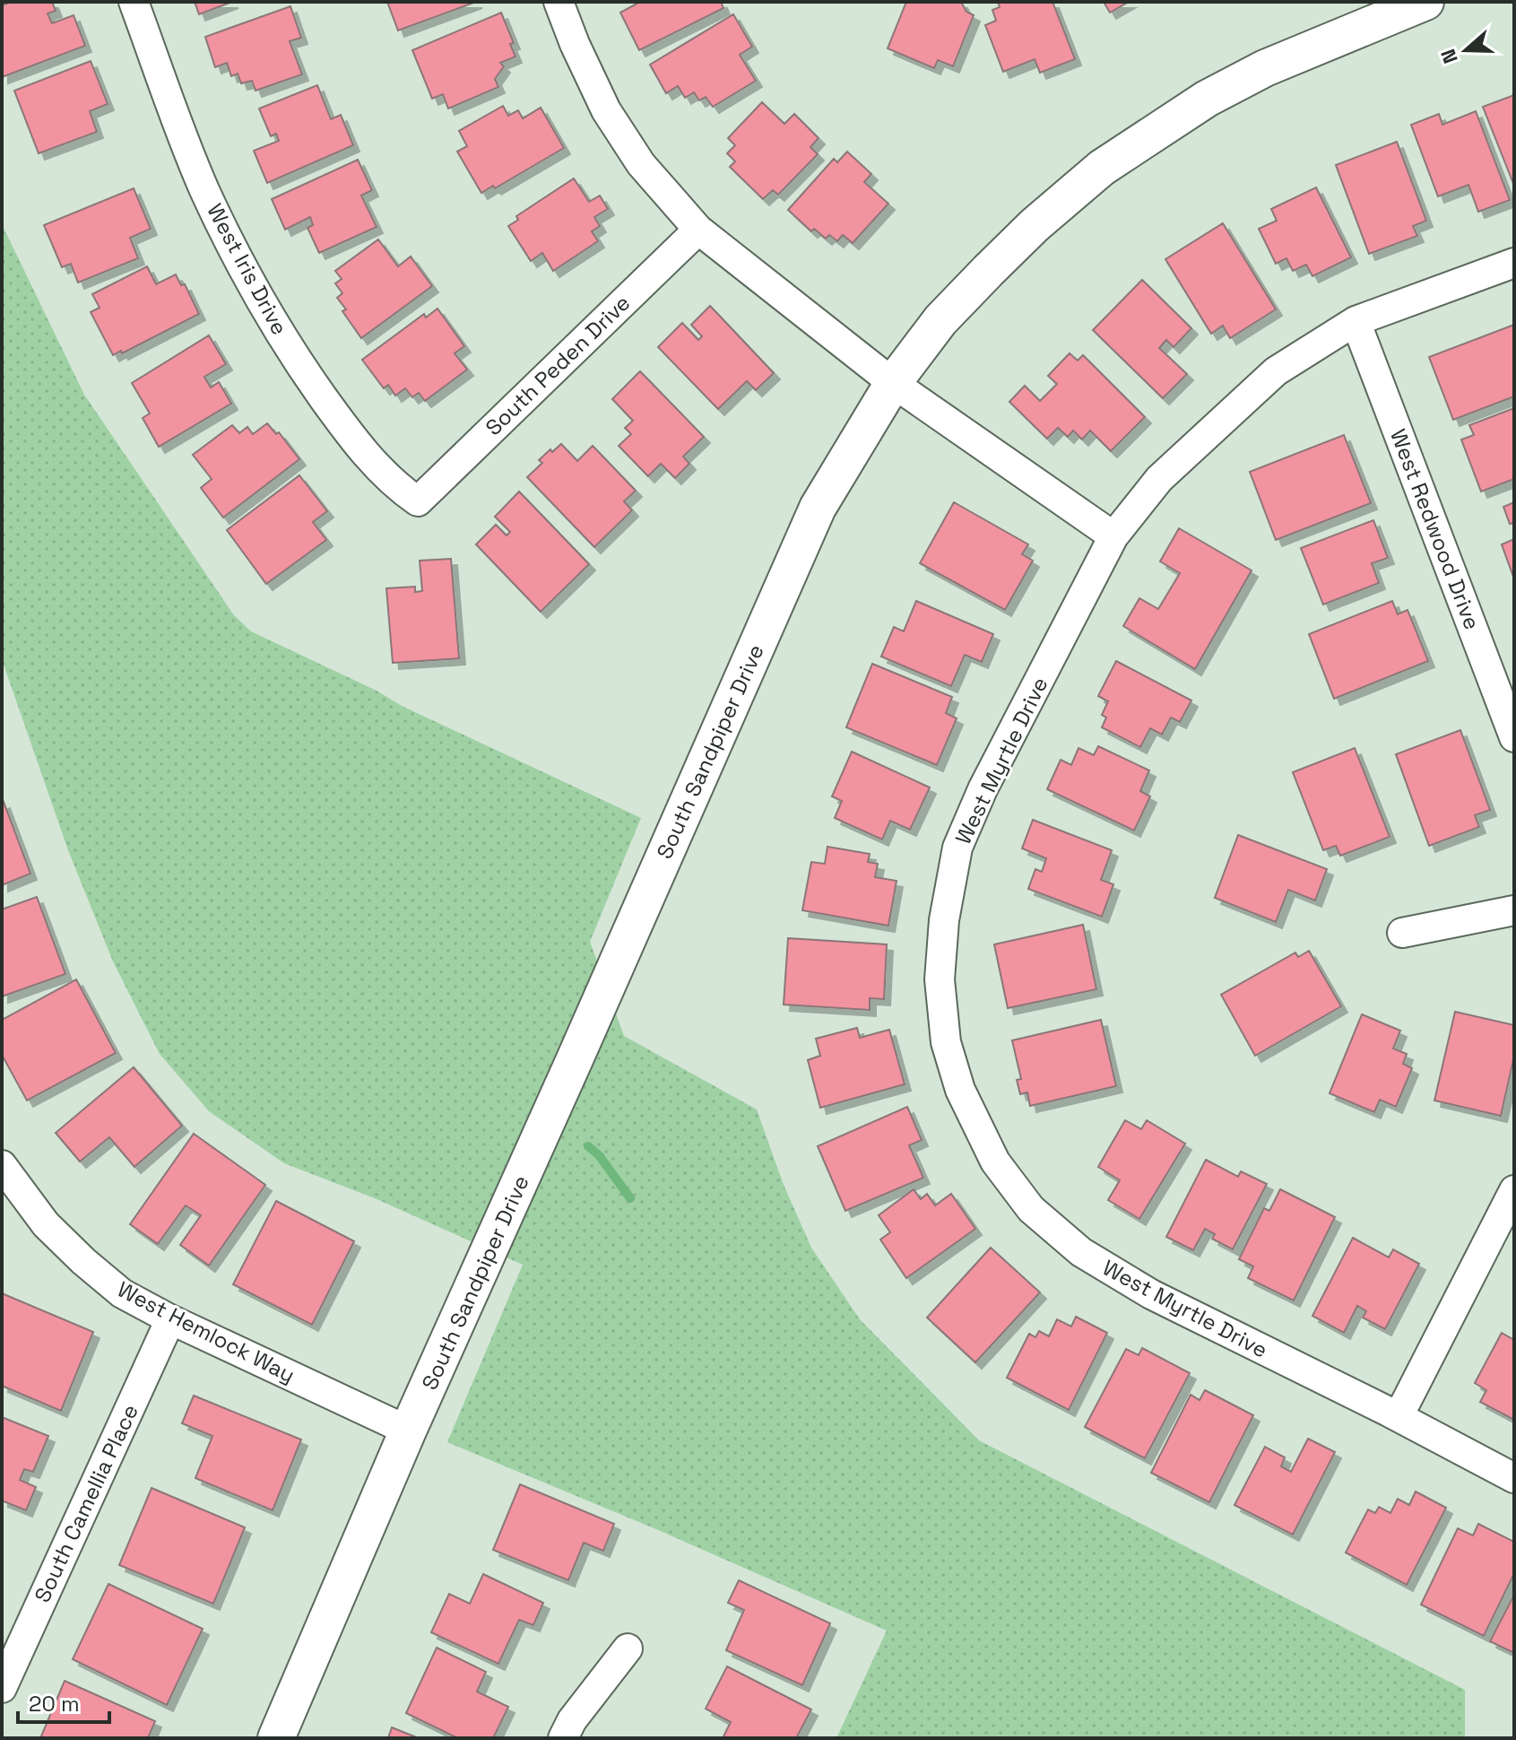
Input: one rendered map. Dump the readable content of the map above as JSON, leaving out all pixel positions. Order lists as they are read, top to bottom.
{
  "streets": {
    "street": [
      "West Iris Drive",
      "South Peden Drive",
      "West Redwood Drive",
      "South Sandpiper Drive",
      "West Myrtle Drive",
      "West Hemlock Way",
      "South Camellia Place"
    ]
  },
  "crossings": [
    ["West Iris Drive", "South Peden Drive"],
    ["West Redwood Drive", "West Myrtle Drive"],
    ["South Sandpiper Drive", "West Hemlock Way"],
    ["West Hemlock Way", "South Camellia Place"]
  ],
  "scale_bar": "20 m",
  "north": "left"
}
